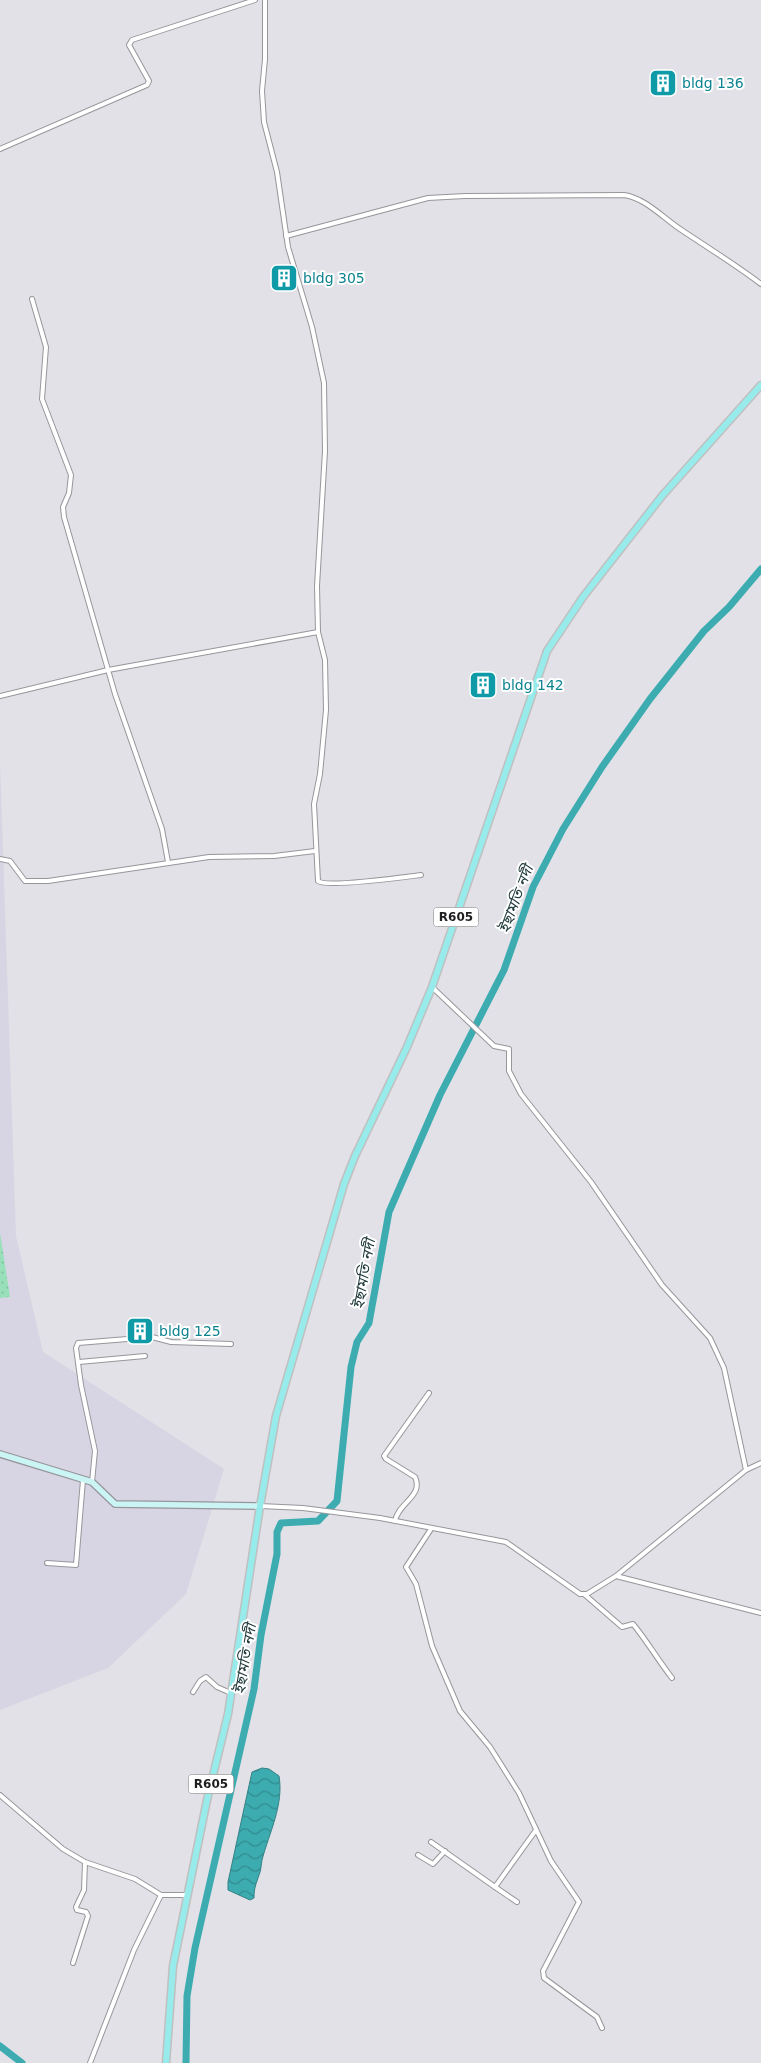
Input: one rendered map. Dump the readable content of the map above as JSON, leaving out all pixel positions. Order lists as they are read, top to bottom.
{
  "streets": {
    "main road": ["R605"]
  },
  "water": ["ইছামতি নদী"],
  "places": {
    "building": [
      "bldg 136",
      "bldg 305",
      "bldg 142",
      "bldg 125"
    ]
  }
}
